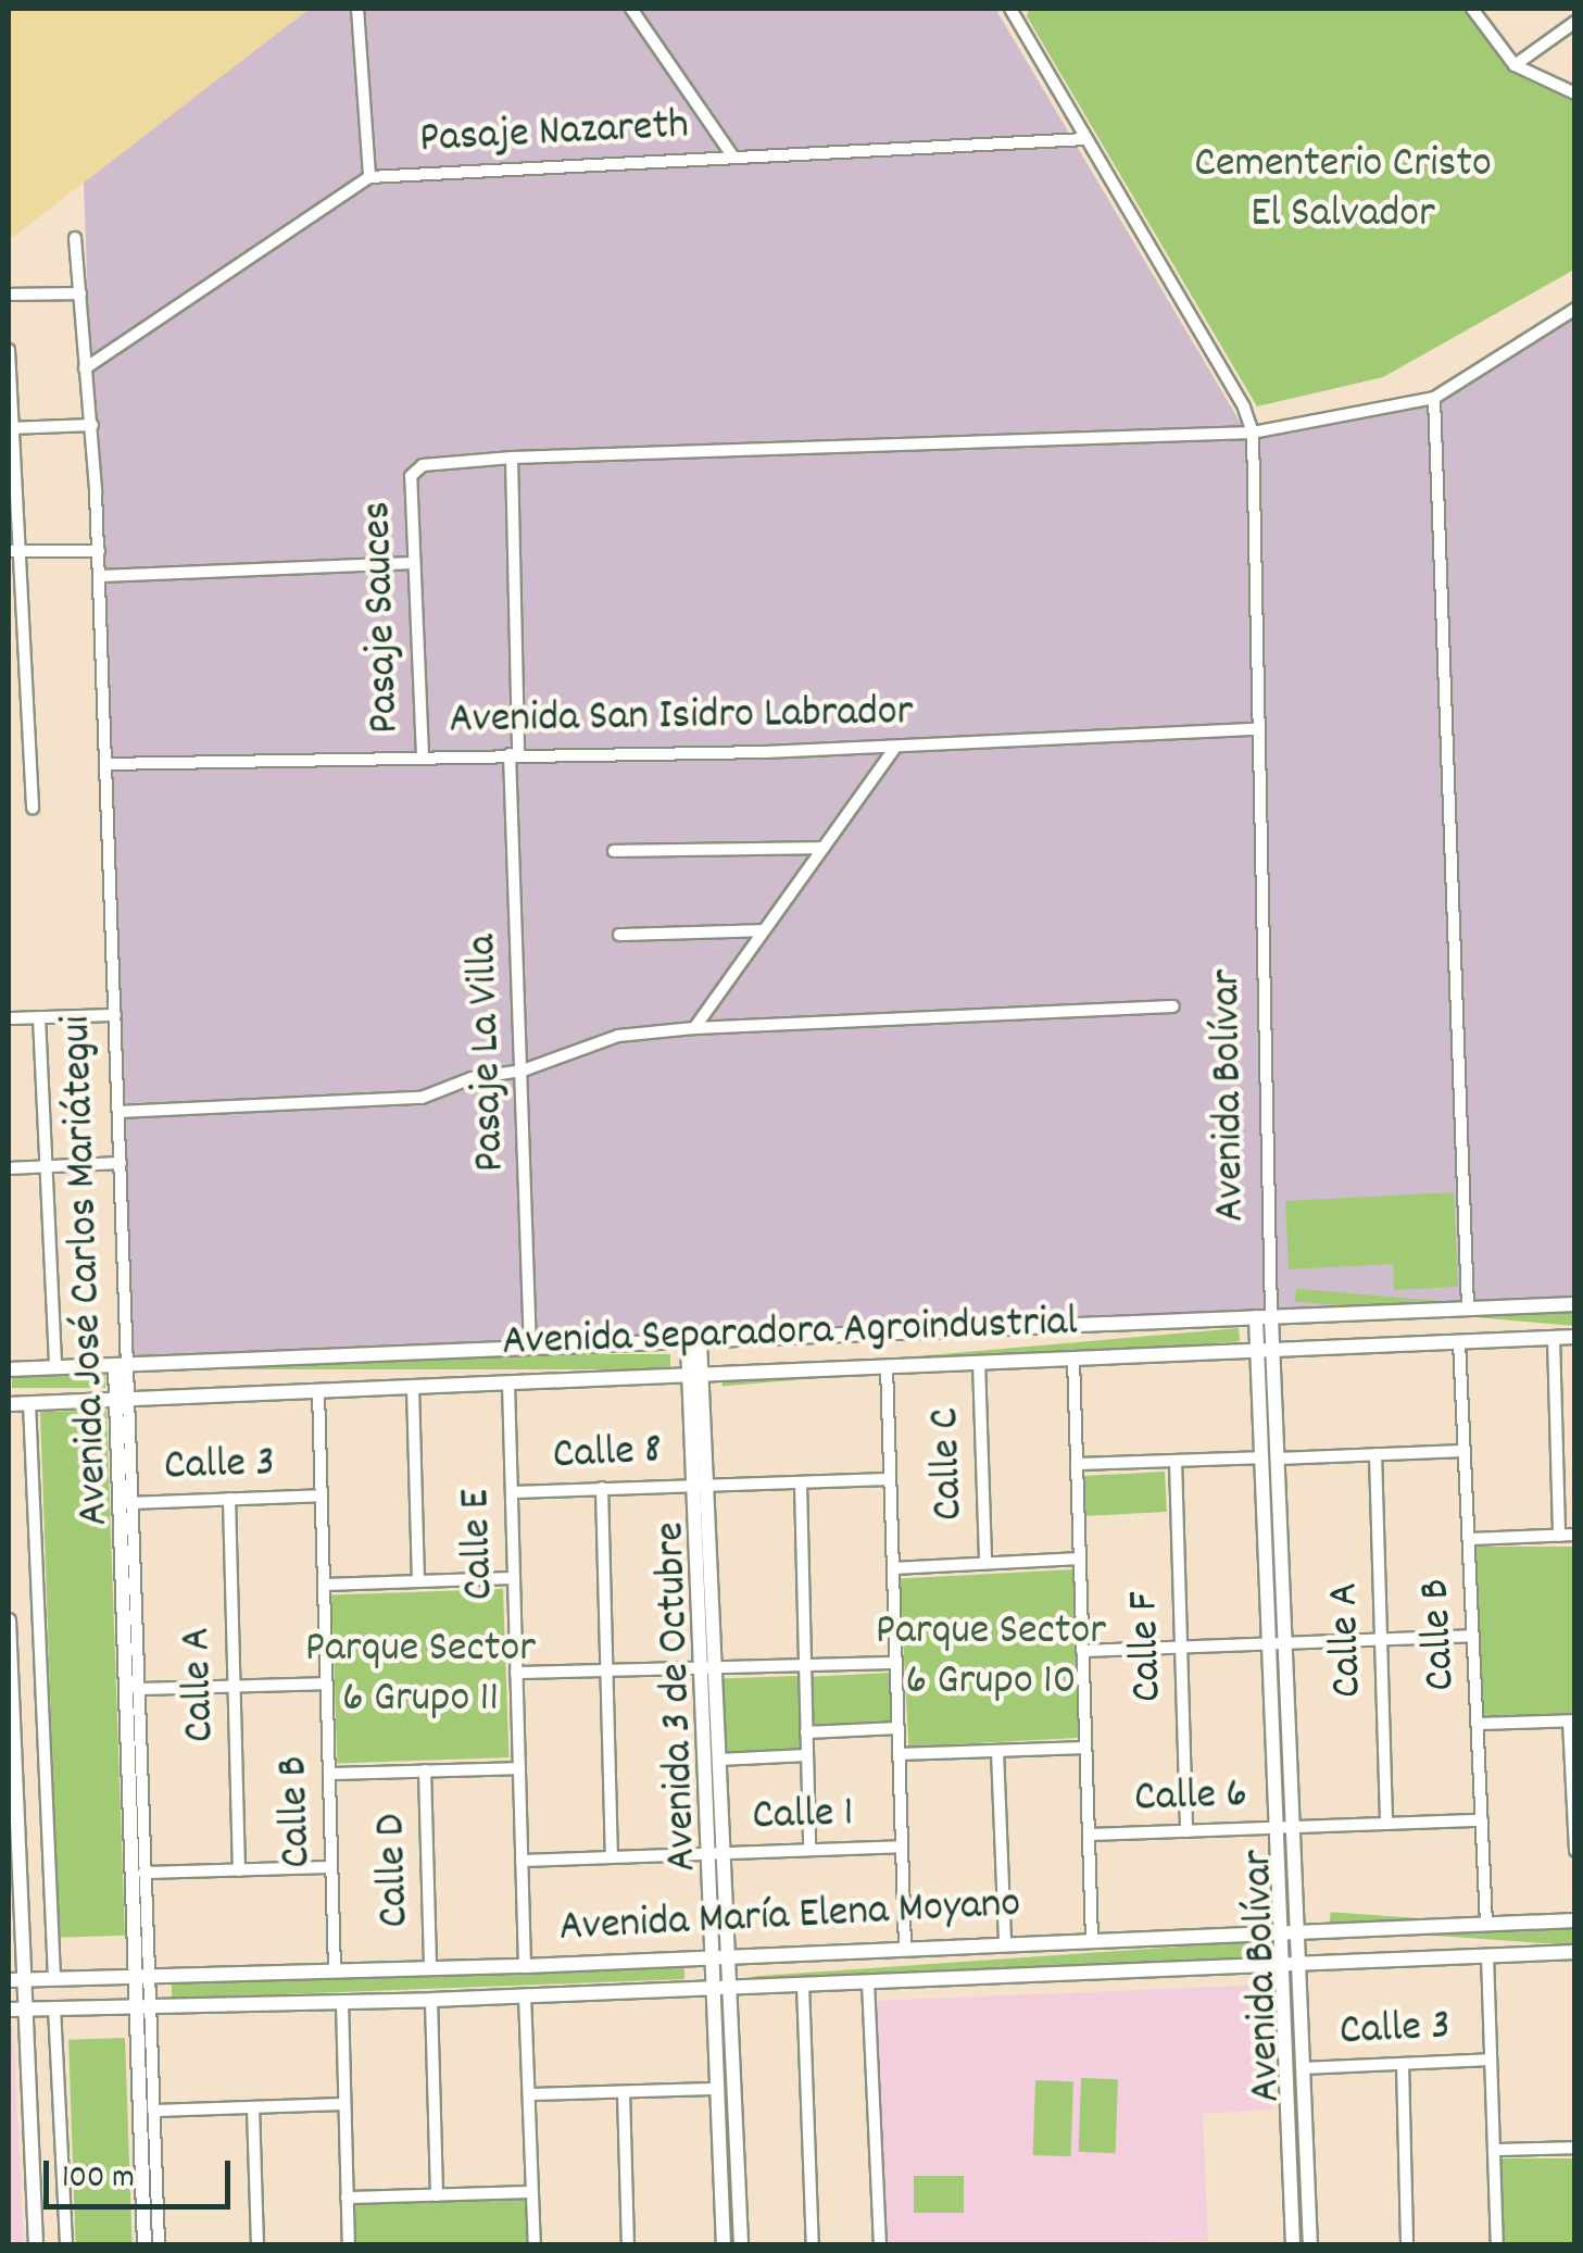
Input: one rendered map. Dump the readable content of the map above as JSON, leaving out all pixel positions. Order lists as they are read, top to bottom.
{
  "streets": {
    "street": [
      "Pasaje Nazareth",
      "Pasaje Sauces",
      "Avenida San Isidro Labrador",
      "Pasaje La Villa",
      "Avenida Bolívar",
      "Avenida José Carlos Mariátegui",
      "Avenida Separadora Agroindustrial",
      "Calle 8",
      "Calle C",
      "Calle 3",
      "Calle E",
      "Calle B",
      "Calle A",
      "Calle F",
      "Avenida 3 de Octubre",
      "Calle 6",
      "Calle 1",
      "Calle D",
      "Avenida María Elena Moyano"
    ]
  },
  "crossings": [
    ["Pasaje Nazareth", "Avenida Bolívar"],
    ["Pasaje Nazareth", "Avenida José Carlos Mariátegui"],
    ["Pasaje Sauces", "Avenida San Isidro Labrador"],
    ["Pasaje Sauces", "Pasaje La Villa"],
    ["Avenida San Isidro Labrador", "Pasaje La Villa"],
    ["Avenida San Isidro Labrador", "Avenida Bolívar"],
    ["Avenida San Isidro Labrador", "Avenida José Carlos Mariátegui"],
    ["Pasaje La Villa", "Avenida Separadora Agroindustrial"],
    ["Avenida Bolívar", "Avenida Separadora Agroindustrial"],
    ["Avenida Bolívar", "Calle 3"],
    ["Avenida Bolívar", "Calle 6"],
    ["Avenida Bolívar", "Avenida María Elena Moyano"],
    ["Avenida José Carlos Mariátegui", "Avenida Separadora Agroindustrial"],
    ["Avenida José Carlos Mariátegui", "Calle 3"],
    ["Avenida José Carlos Mariátegui", "Avenida María Elena Moyano"],
    ["Avenida Separadora Agroindustrial", "Calle C"],
    ["Avenida Separadora Agroindustrial", "Calle E"],
    ["Avenida Separadora Agroindustrial", "Calle B"],
    ["Avenida Separadora Agroindustrial", "Avenida 3 de Octubre"],
    ["Calle 8", "Calle E"],
    ["Calle 8", "Avenida 3 de Octubre"],
    ["Calle 3", "Calle B"],
    ["Calle 3", "Calle A"],
    ["Calle E", "Avenida María Elena Moyano"],
    ["Calle B", "Avenida María Elena Moyano"],
    ["Calle F", "Calle 6"],
    ["Avenida 3 de Octubre", "Calle 1"],
    ["Avenida 3 de Octubre", "Avenida María Elena Moyano"],
    ["Calle D", "Avenida María Elena Moyano"]
  ],
  "parks": ["Cementerio Cristo El Salvador", "Parque Sector 6 Grupo 10", "Parque Sector 6 Grupo 11"],
  "scale_bar": "100 m"
}
